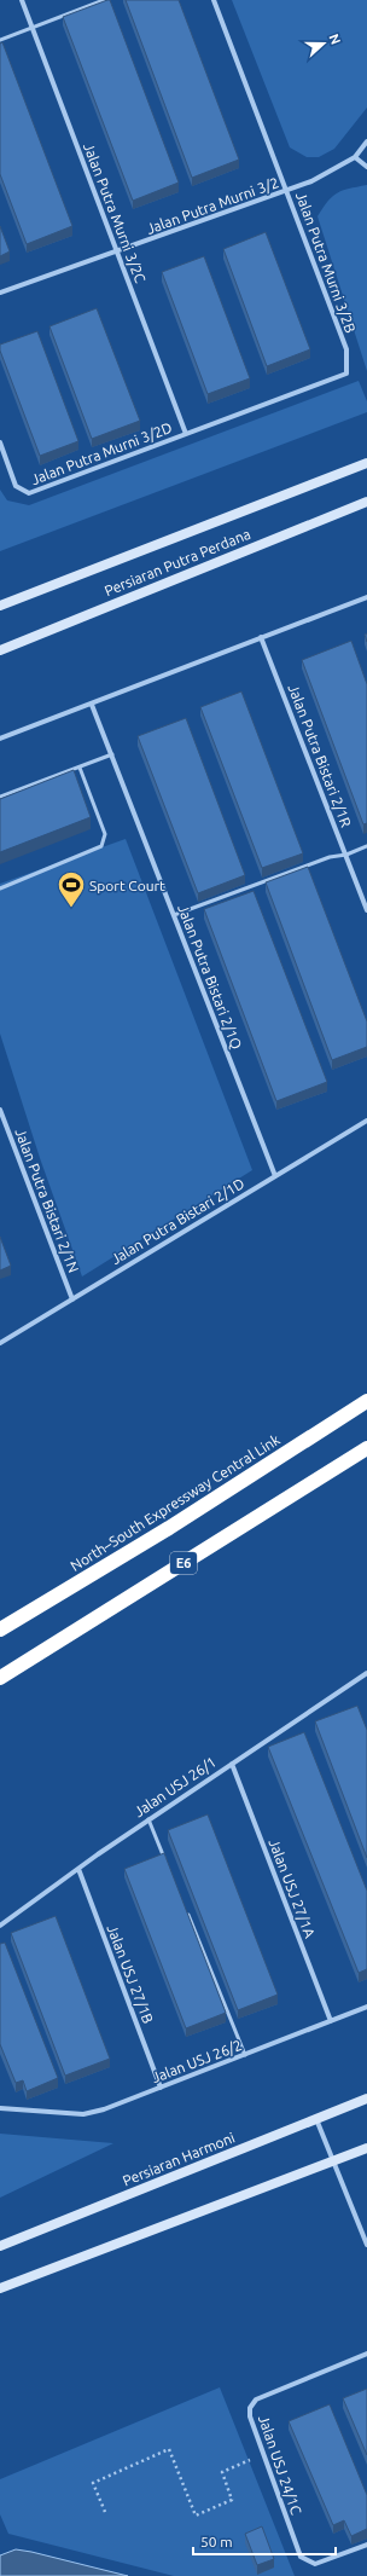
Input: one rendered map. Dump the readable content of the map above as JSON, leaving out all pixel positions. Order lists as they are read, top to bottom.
{
  "streets": {
    "highway": ["North–South Expressway Central Link", "E6"],
    "main road": ["Persiaran Putra Perdana", "Persiaran Harmoni"],
    "street": [
      "Jalan Putra Murni 3/2",
      "Jalan Putra Murni 3/2C",
      "Jalan Putra Murni 3/2B",
      "Jalan Putra Murni 3/2D",
      "Jalan Putra Bistari 2/1R",
      "Jalan Putra Bistari 2/1Q",
      "Jalan Putra Bistari 2/1N",
      "Jalan Putra Bistari 2/1D",
      "Jalan USJ 26/1",
      "Jalan USJ 27/1A",
      "Jalan USJ 27/1B",
      "Jalan USJ 26/2",
      "Jalan USJ 24/1C"
    ]
  },
  "crossings": [
    ["Jalan Putra Murni 3/2", "Jalan Putra Murni 3/2C"],
    ["Jalan Putra Murni 3/2", "Jalan Putra Murni 3/2B"],
    ["Jalan Putra Murni 3/2C", "Jalan Putra Murni 3/2B"],
    ["Jalan Putra Murni 3/2C", "Jalan Putra Murni 3/2D"],
    ["Jalan Putra Murni 3/2B", "Jalan Putra Murni 3/2D"],
    ["Jalan Putra Bistari 2/1Q", "Jalan Putra Bistari 2/1D"],
    ["Jalan Putra Bistari 2/1N", "Jalan Putra Bistari 2/1D"],
    ["Jalan USJ 26/1", "Jalan USJ 27/1A"],
    ["Jalan USJ 26/1", "Jalan USJ 27/1B"],
    ["Jalan USJ 27/1A", "Jalan USJ 26/2"],
    ["Jalan USJ 27/1B", "Jalan USJ 26/2"]
  ],
  "places": {
    "sports": ["Sport Court"]
  },
  "scale_bar": "50 m",
  "north": "right"
}
